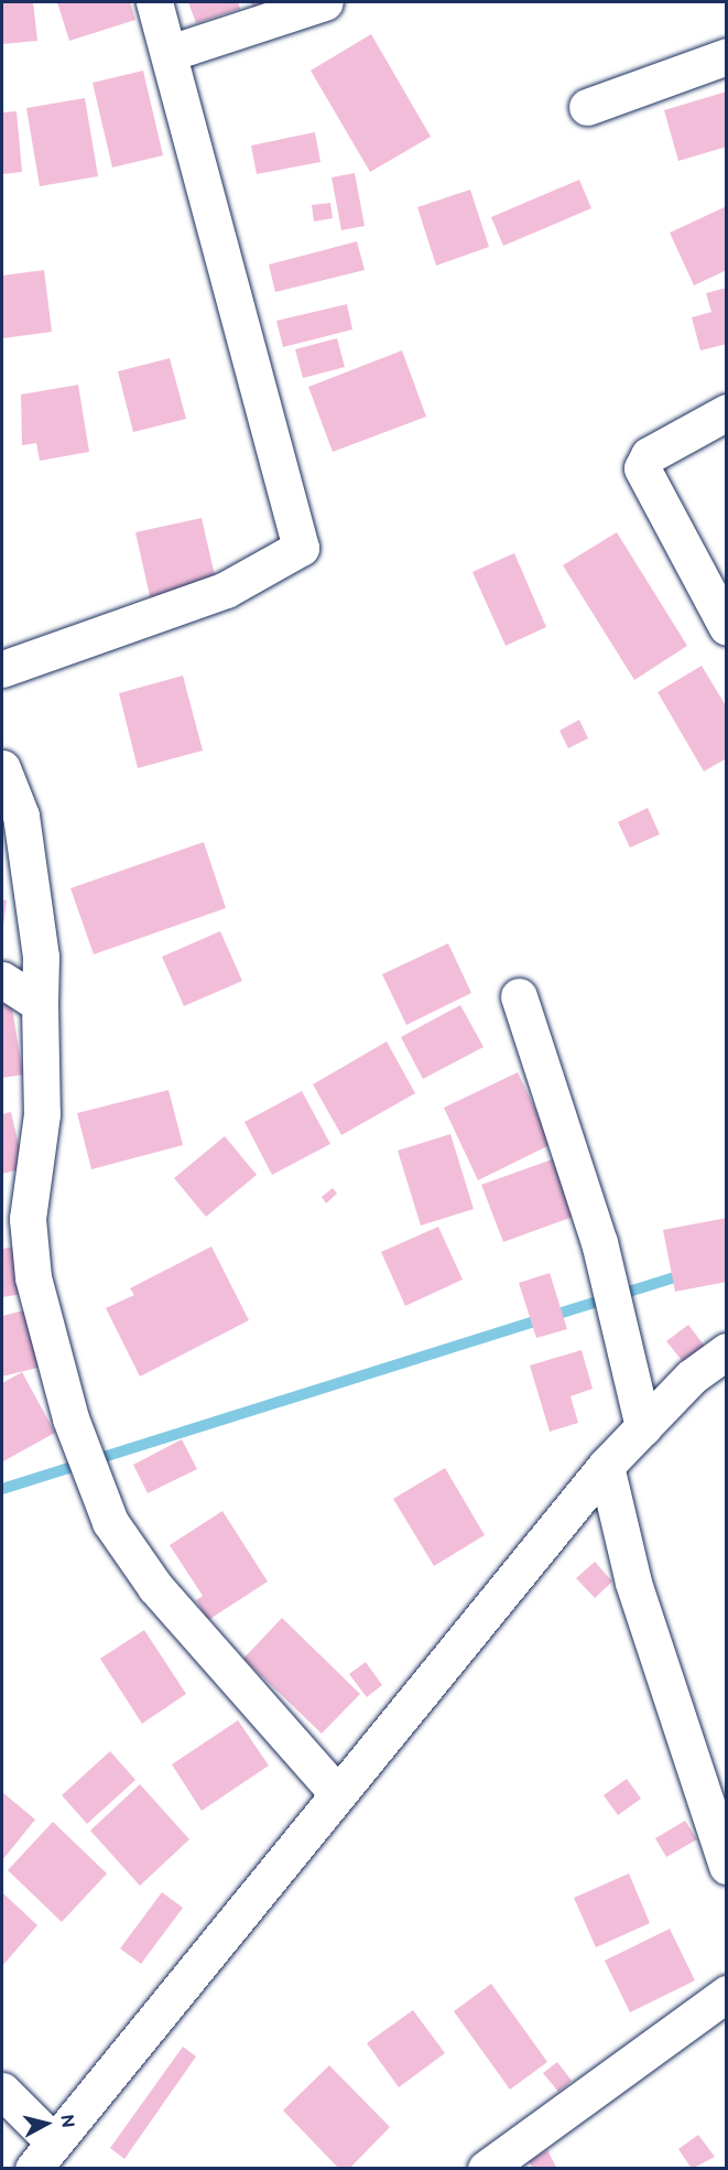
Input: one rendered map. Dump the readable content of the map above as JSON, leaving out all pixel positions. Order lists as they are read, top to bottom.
{
  "north": "right"
}
